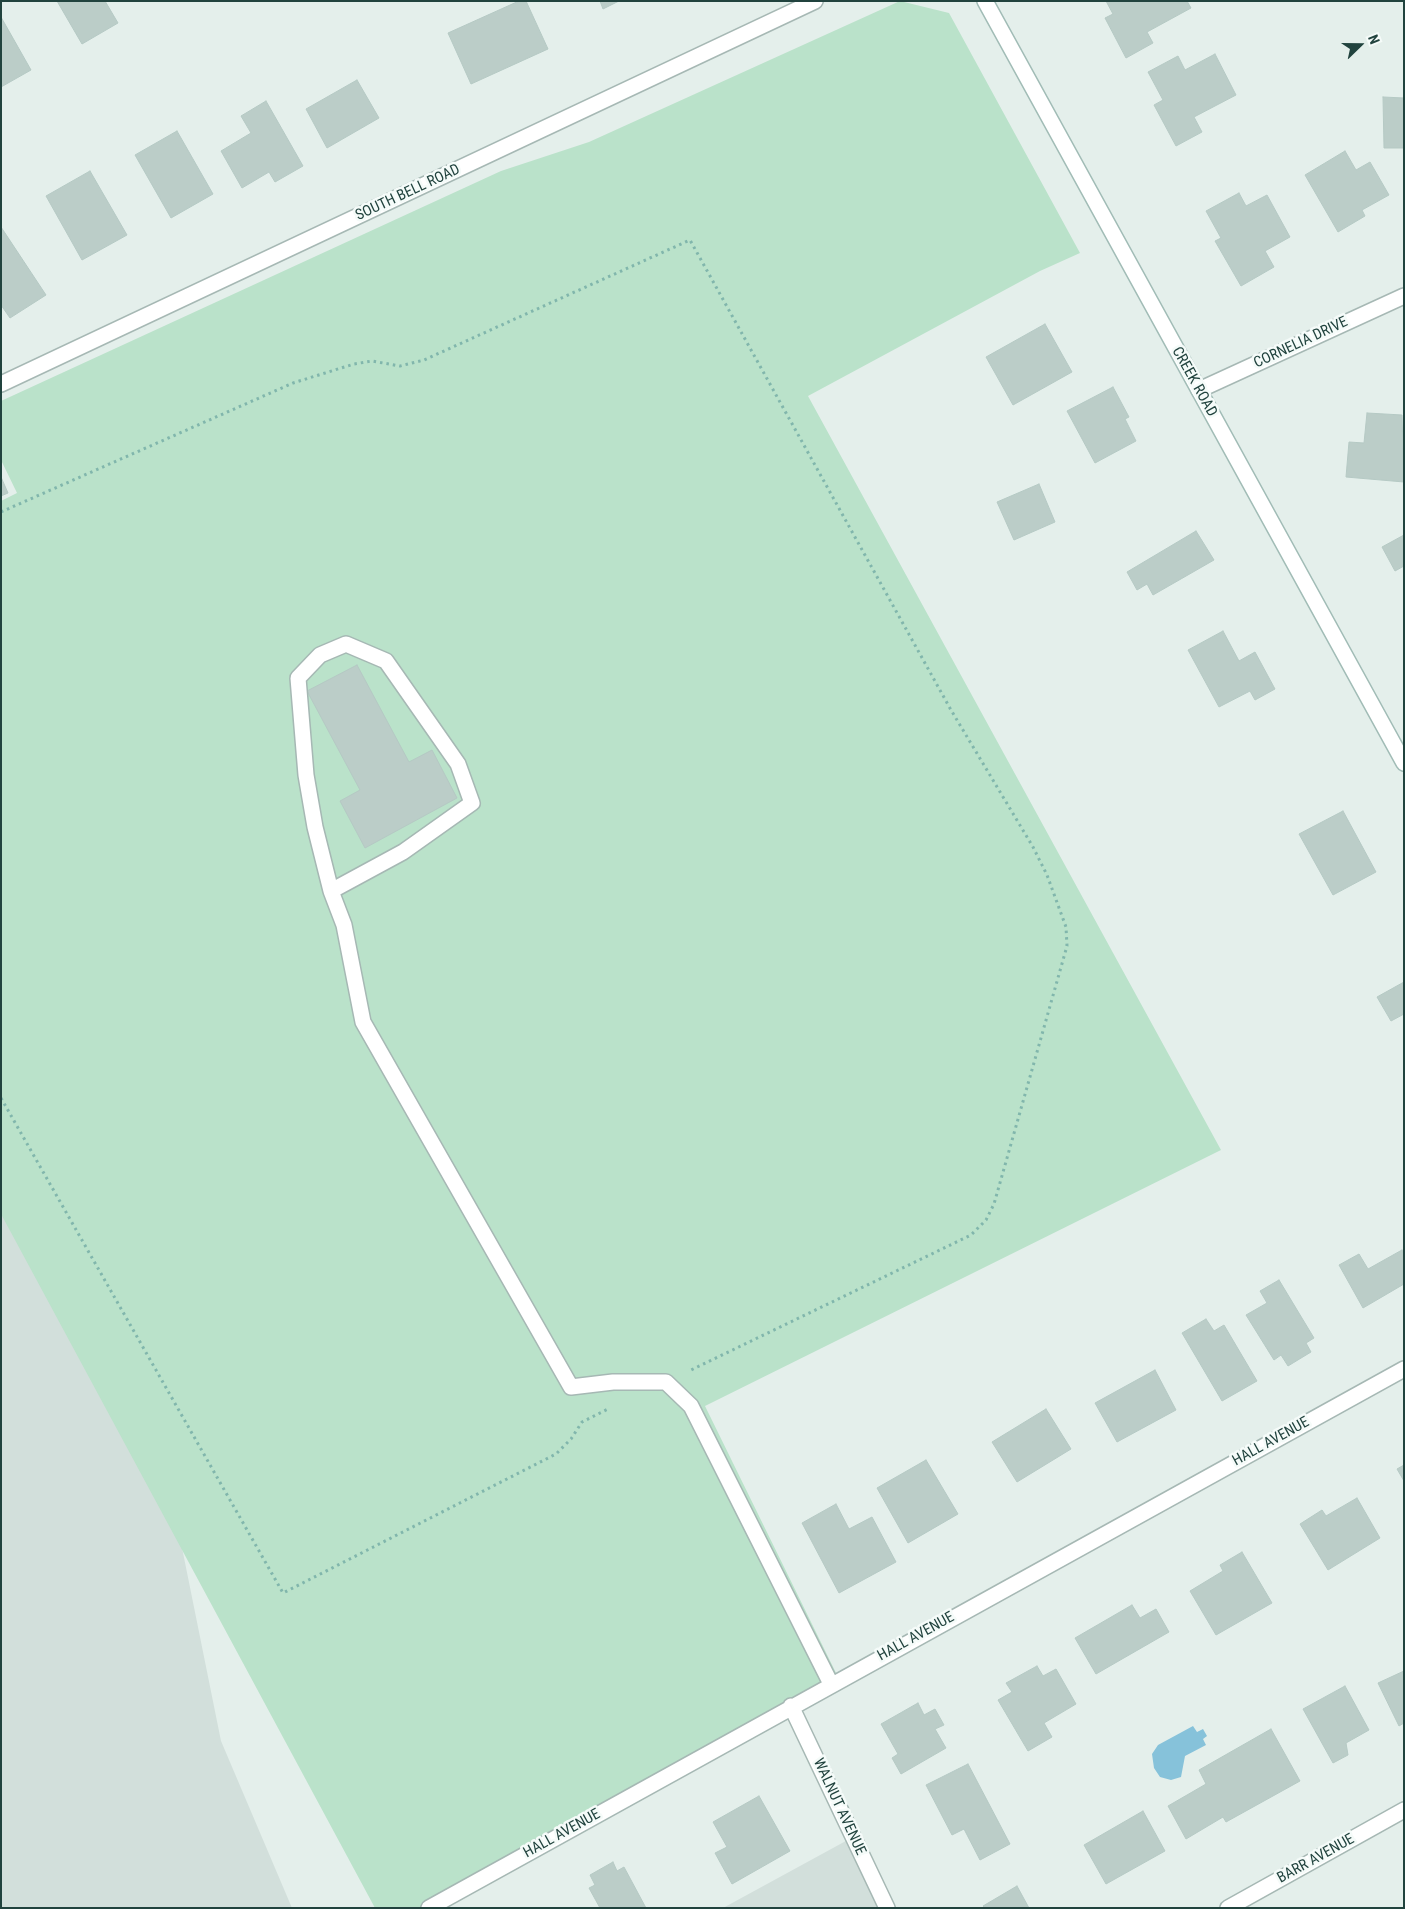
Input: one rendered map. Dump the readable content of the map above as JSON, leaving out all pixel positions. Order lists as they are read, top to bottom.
{
  "streets": {
    "street": [
      "SOUTH BELL ROAD",
      "CORNELIA DRIVE",
      "CREEK ROAD",
      "HALL AVENUE",
      "WALNUT AVENUE",
      "BARR AVENUE"
    ]
  },
  "crossings": [
    ["CORNELIA DRIVE", "CREEK ROAD"],
    ["HALL AVENUE", "WALNUT AVENUE"]
  ],
  "north": "right"
}
